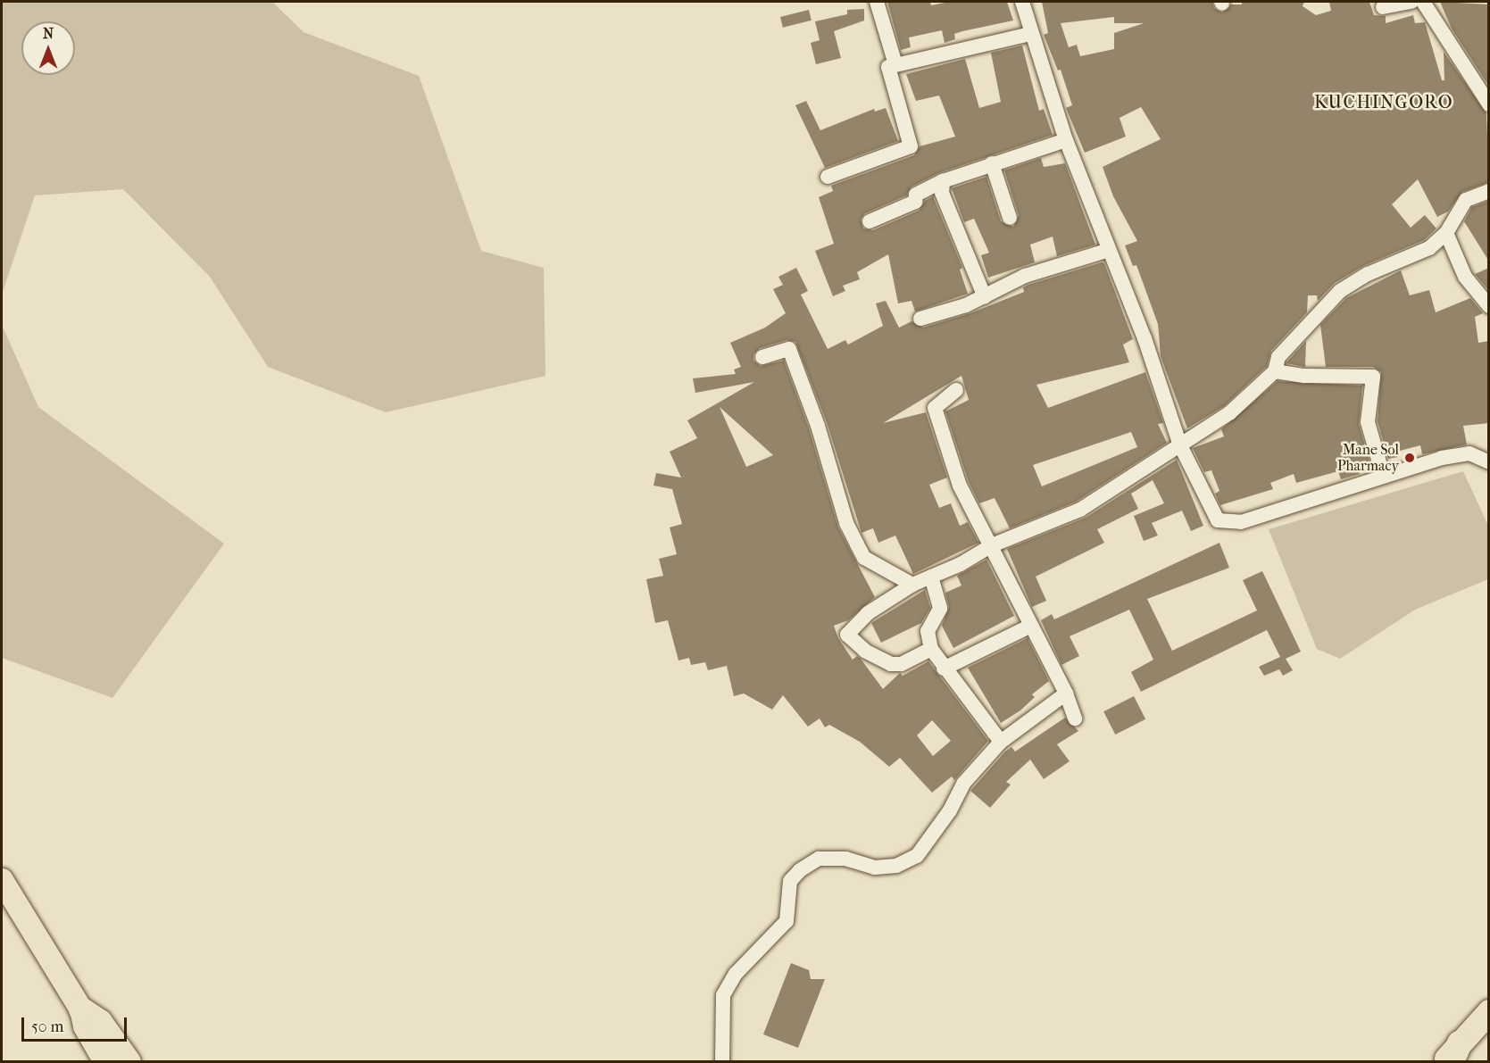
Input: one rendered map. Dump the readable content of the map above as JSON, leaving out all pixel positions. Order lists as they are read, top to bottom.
{
  "districts": ["KUCHINGORO"],
  "places": ["Mane Sol Pharmacy"],
  "scale_bar": "50 m",
  "north": "top"
}
